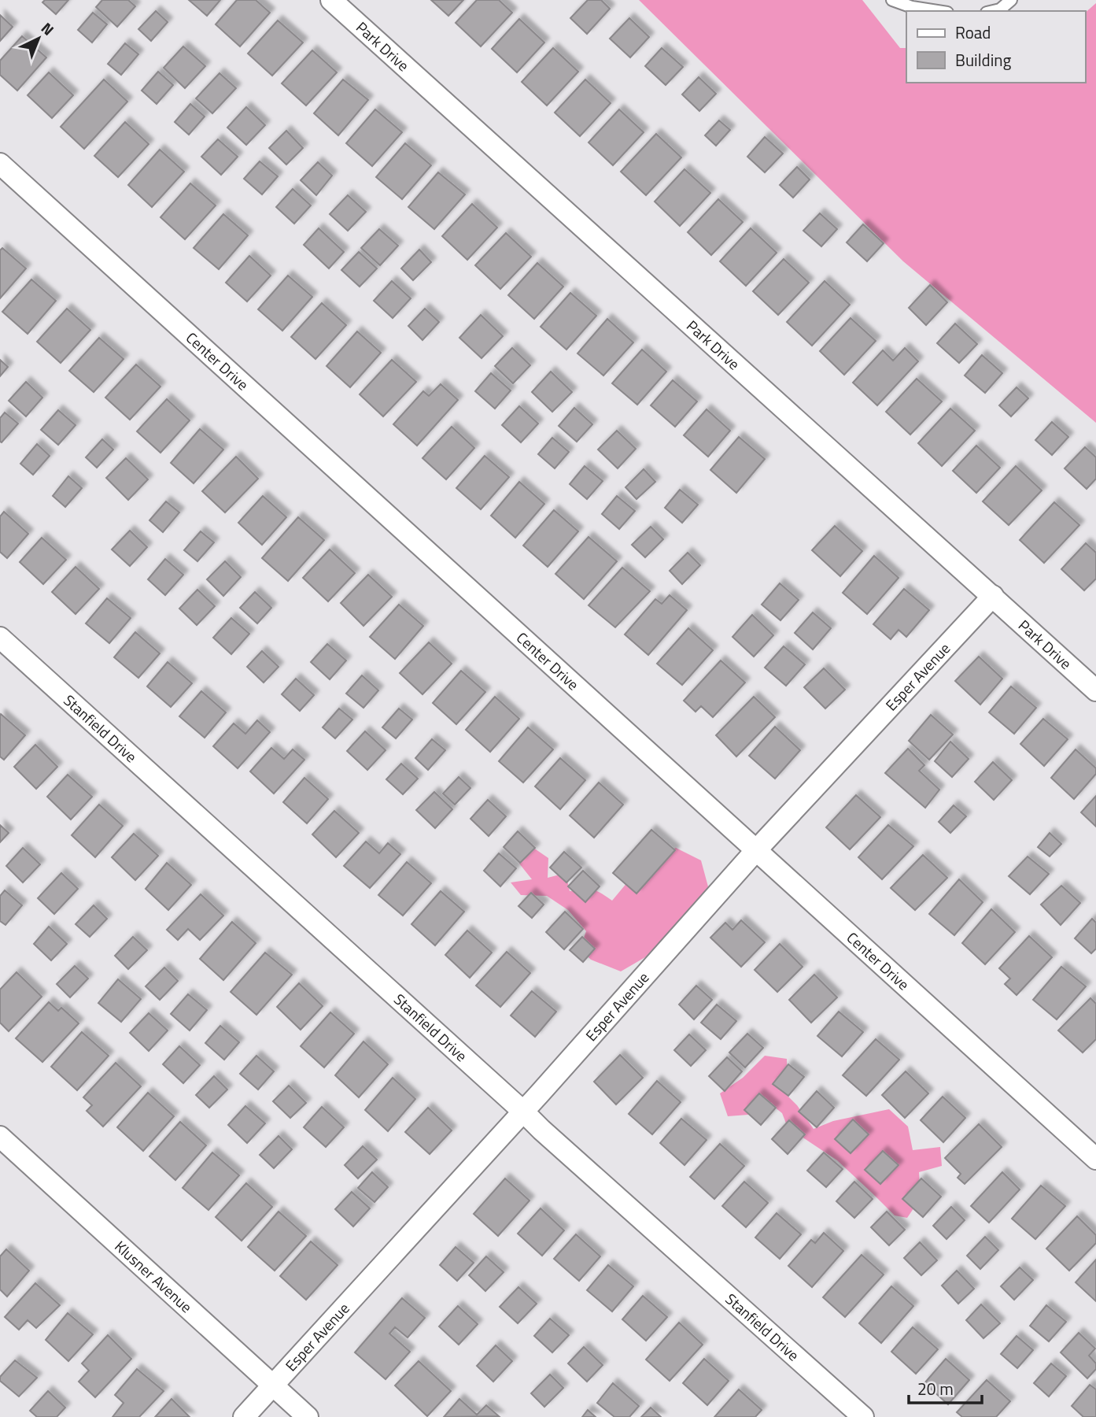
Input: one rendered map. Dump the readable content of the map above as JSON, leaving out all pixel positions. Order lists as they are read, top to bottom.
{
  "streets": {
    "street": [
      "Park Drive",
      "Center Drive",
      "Esper Avenue",
      "Stanfield Drive",
      "Klusner Avenue"
    ]
  },
  "crossings": [
    ["Park Drive", "Esper Avenue"],
    ["Center Drive", "Esper Avenue"],
    ["Esper Avenue", "Stanfield Drive"],
    ["Esper Avenue", "Klusner Avenue"]
  ],
  "legend": ["Road", "Building"],
  "scale_bar": "20 m",
  "north": "top right"
}
